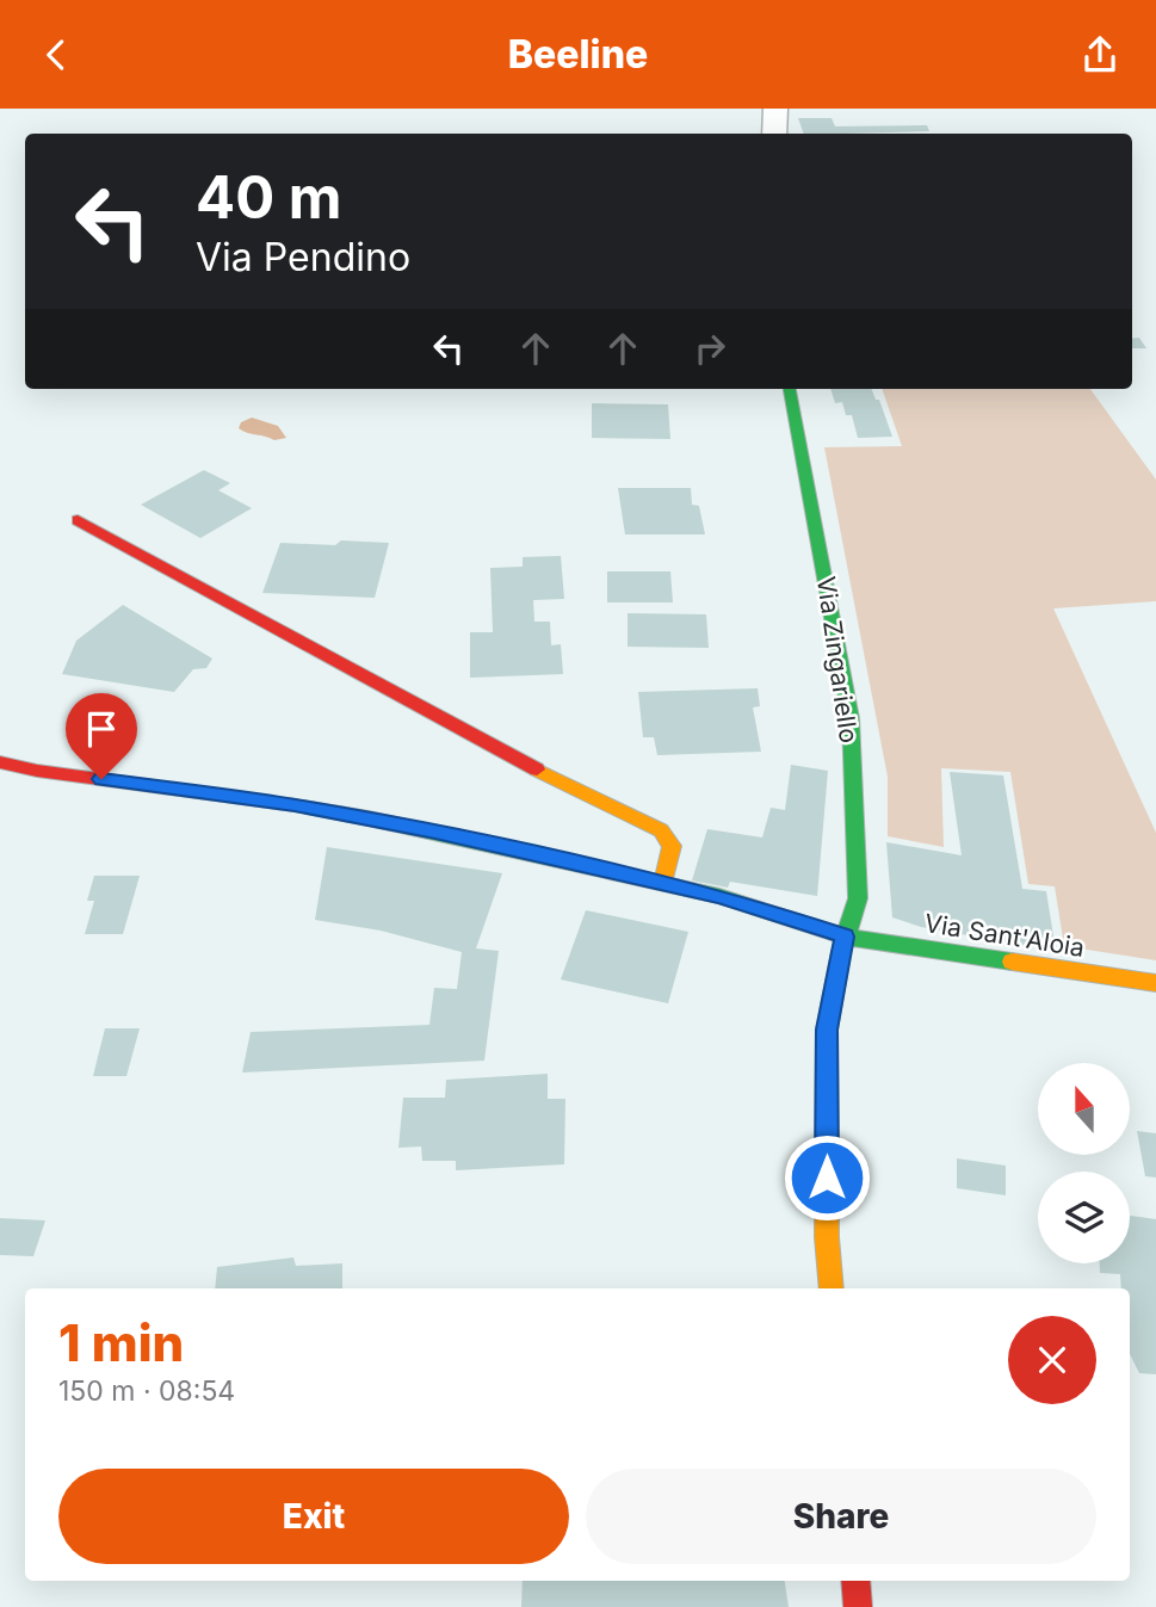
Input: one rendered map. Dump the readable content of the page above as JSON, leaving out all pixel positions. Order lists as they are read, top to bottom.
{
  "streets": {
    "street": ["Via Zingariello", "Via Sant'Aloia"]
  },
  "crossings": [
    ["Via Zingariello", "Via Sant'Aloia"]
  ],
  "north": "top",
  "page": {
    "header": "Beeline",
    "turn": ["40 m", "Via Pendino"],
    "heading": ["1 min", "150 m · 08:54"],
    "buttons": ["Exit", "Share"]
  }
}
